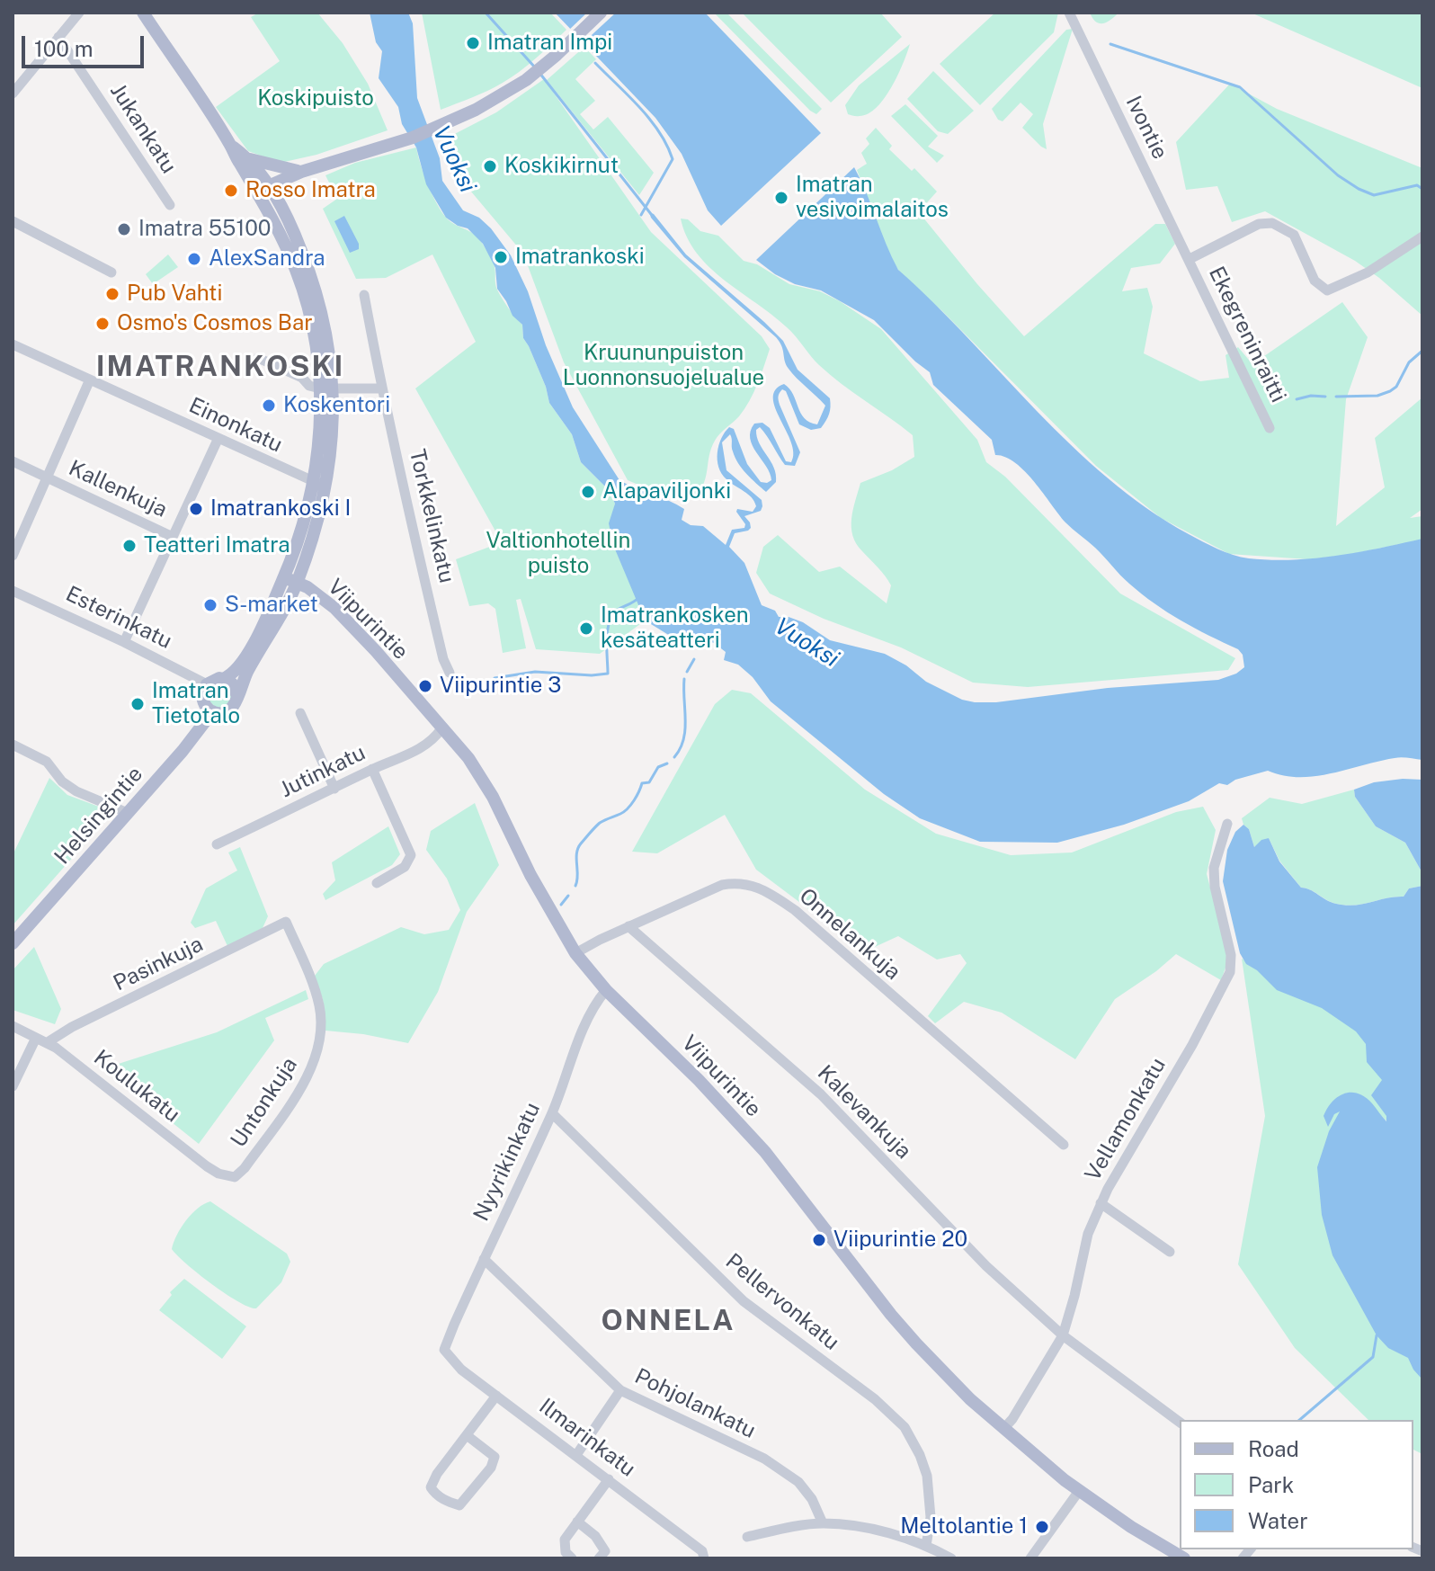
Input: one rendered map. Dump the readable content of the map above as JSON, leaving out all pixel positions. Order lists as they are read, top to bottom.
{
  "streets": {
    "main road": ["Viipurintie", "Helsingintie"],
    "street": [
      "Ivontie",
      "Jukankatu",
      "Ekegreninraitti",
      "Einonkatu",
      "Kallenkuja",
      "Torkkelinkatu",
      "Esterinkatu",
      "Jutinkatu",
      "Onnelankuja",
      "Pasinkuja",
      "Koulukatu",
      "Untonkuja",
      "Kalevankuja",
      "Vellamonkatu",
      "Nyyrikinkatu",
      "Pellervonkatu",
      "Pohjolankatu",
      "Ilmarinkatu"
    ]
  },
  "crossings": [
    ["Ivontie", "Ekegreninraitti"],
    ["Esterinkatu", "Helsingintie"],
    ["Viipurintie", "Jutinkatu"],
    ["Viipurintie", "Onnelankuja"],
    ["Viipurintie", "Vellamonkatu"],
    ["Viipurintie", "Nyyrikinkatu"],
    ["Onnelankuja", "Kalevankuja"],
    ["Pasinkuja", "Koulukatu"],
    ["Pasinkuja", "Untonkuja"],
    ["Koulukatu", "Untonkuja"],
    ["Kalevankuja", "Vellamonkatu"],
    ["Nyyrikinkatu", "Pellervonkatu"],
    ["Nyyrikinkatu", "Pohjolankatu"],
    ["Nyyrikinkatu", "Ilmarinkatu"]
  ],
  "districts": ["IMATRANKOSKI", "ONNELA"],
  "water": ["Vuoksi"],
  "parks": ["Koskipuisto", "Kruununpuiston Luonnonsuojelualue", "Valtionhotellin puisto"],
  "places": [
    "Imatran Impi",
    "Koskikirnut",
    "Rosso Imatra",
    "Imatran vesivoimalaitos",
    "Imatra 55100",
    "Imatrankoski",
    "AlexSandra",
    "Pub Vahti",
    "Osmo's Cosmos Bar",
    "Koskentori",
    "Alapaviljonki",
    "Imatrankoski I",
    "Teatteri Imatra",
    "S-market",
    "Imatrankosken kesäteatteri",
    "Viipurintie 3",
    "Imatran Tietotalo",
    "Viipurintie 20",
    "Meltolantie 1"
  ],
  "legend": ["Road", "Park", "Water"],
  "scale_bar": "100 m"
}
